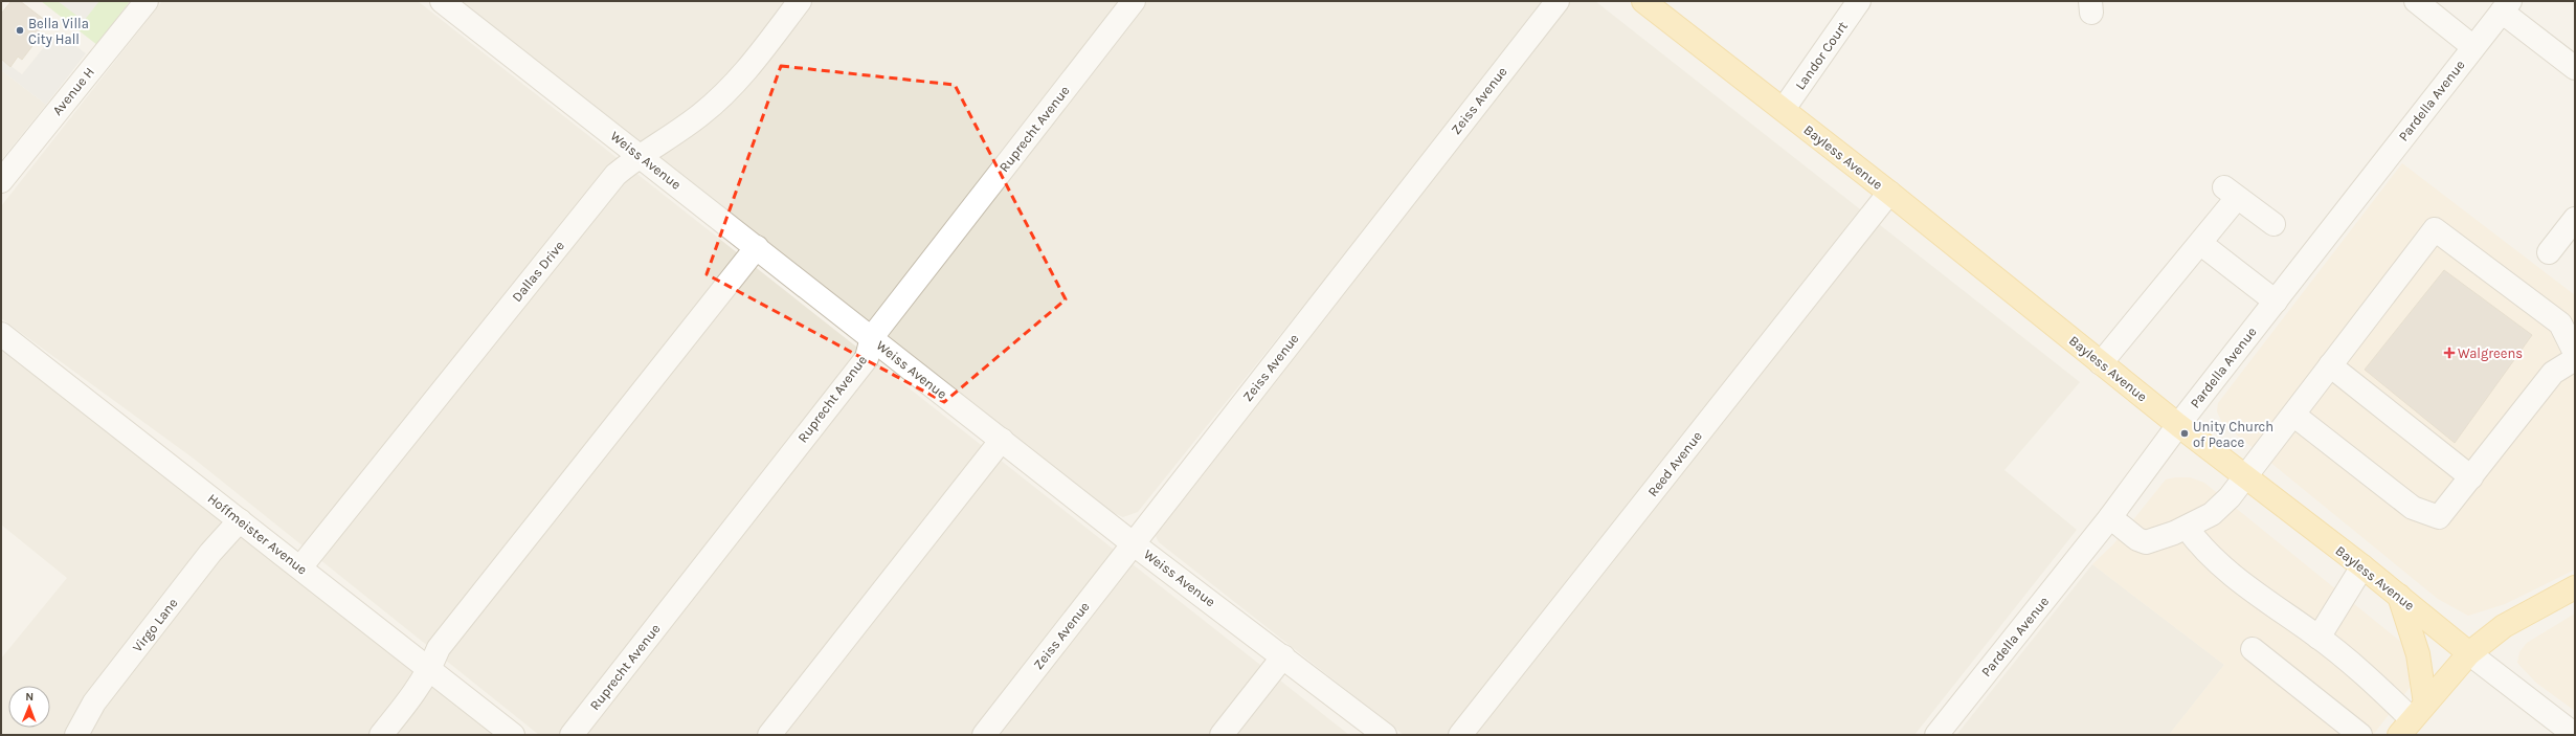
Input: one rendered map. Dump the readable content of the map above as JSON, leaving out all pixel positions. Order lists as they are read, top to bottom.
{
  "streets": {
    "main road": ["Bayless Avenue"],
    "street": [
      "Landor Court",
      "Avenue H",
      "Zeiss Avenue",
      "Pardella Avenue",
      "Ruprecht Avenue",
      "Weiss Avenue",
      "Dallas Drive",
      "Reed Avenue",
      "Hoffmeister Avenue",
      "Virgo Lane"
    ]
  },
  "crossings": [
    ["Landor Court", "Bayless Avenue"],
    ["Zeiss Avenue", "Weiss Avenue"],
    ["Pardella Avenue", "Bayless Avenue"],
    ["Ruprecht Avenue", "Weiss Avenue"],
    ["Bayless Avenue", "Reed Avenue"],
    ["Weiss Avenue", "Dallas Drive"],
    ["Dallas Drive", "Hoffmeister Avenue"],
    ["Hoffmeister Avenue", "Virgo Lane"]
  ],
  "places": {
    "other": ["Bella Villa City Hall", "Unity Church of Peace"],
    "health": ["Walgreens"]
  },
  "north": "top"
}
